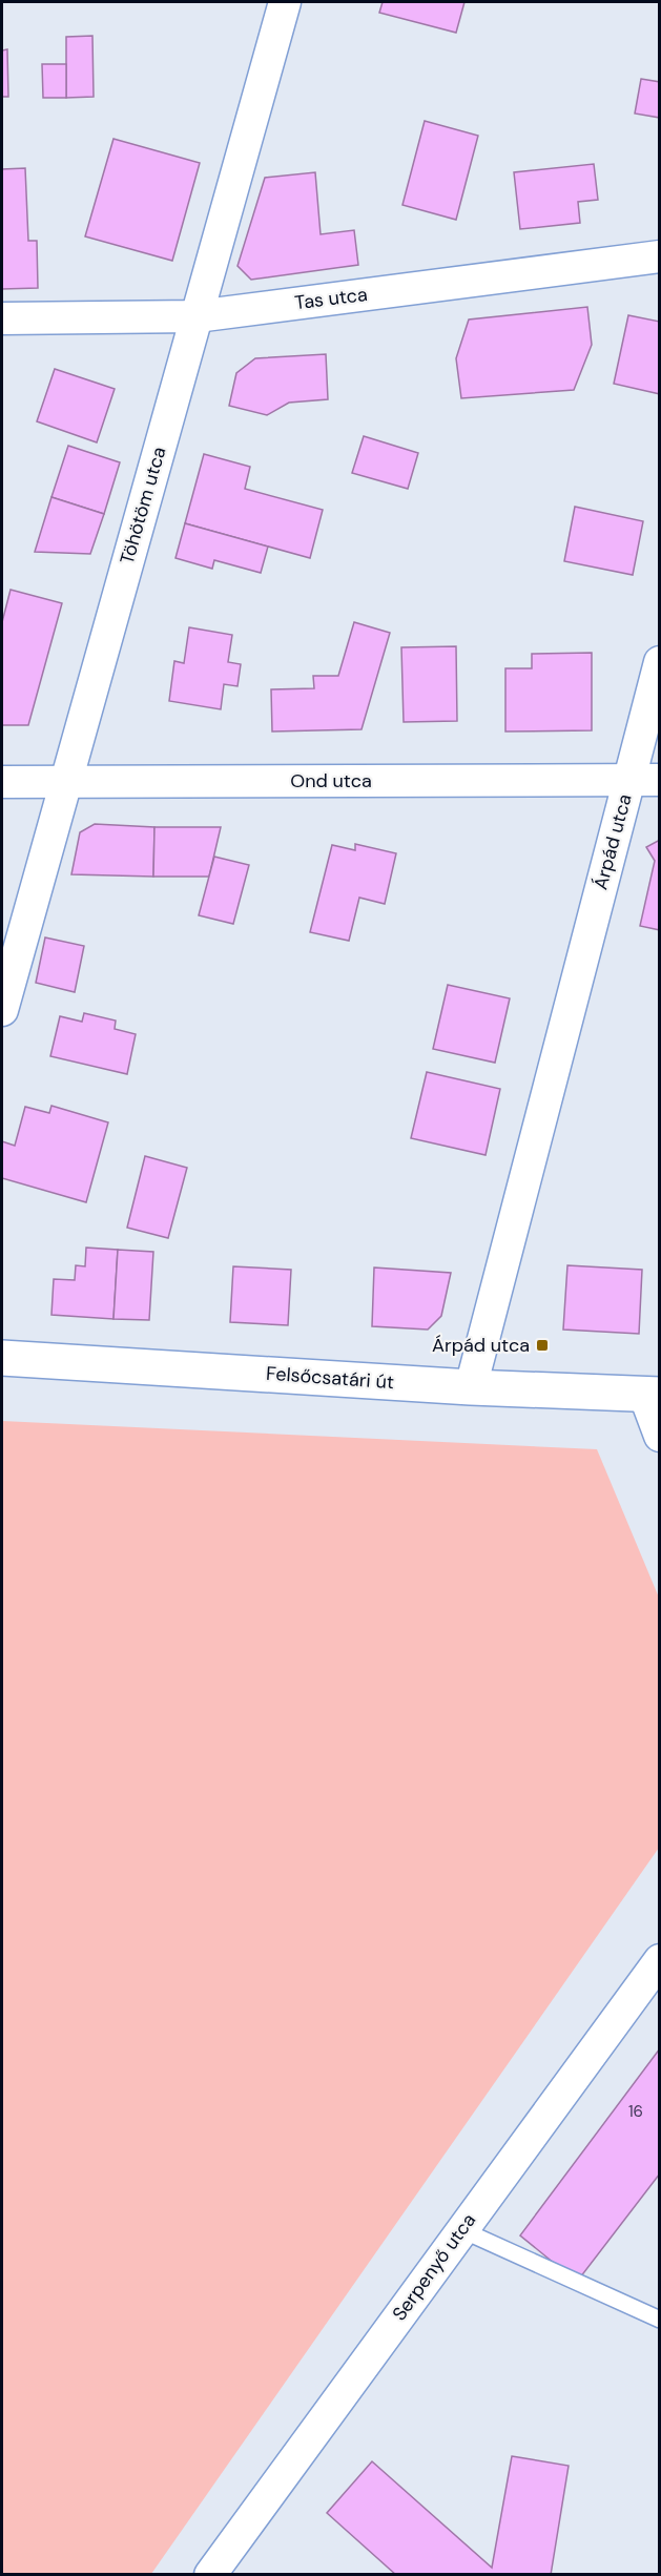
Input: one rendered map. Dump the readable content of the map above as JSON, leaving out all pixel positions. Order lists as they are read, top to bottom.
{
  "streets": {
    "street": [
      "Tas utca",
      "Töhötöm utca",
      "Ond utca",
      "Árpád utca",
      "Felsőcsatári út",
      "Serpenyő utca"
    ]
  },
  "crossings": [
    ["Tas utca", "Töhötöm utca"],
    ["Töhötöm utca", "Ond utca"],
    ["Ond utca", "Árpád utca"],
    ["Árpád utca", "Felsőcsatári út"]
  ],
  "places": {
    "transit": ["Árpád utca"]
  },
  "house_numbers": ["16"]
}
